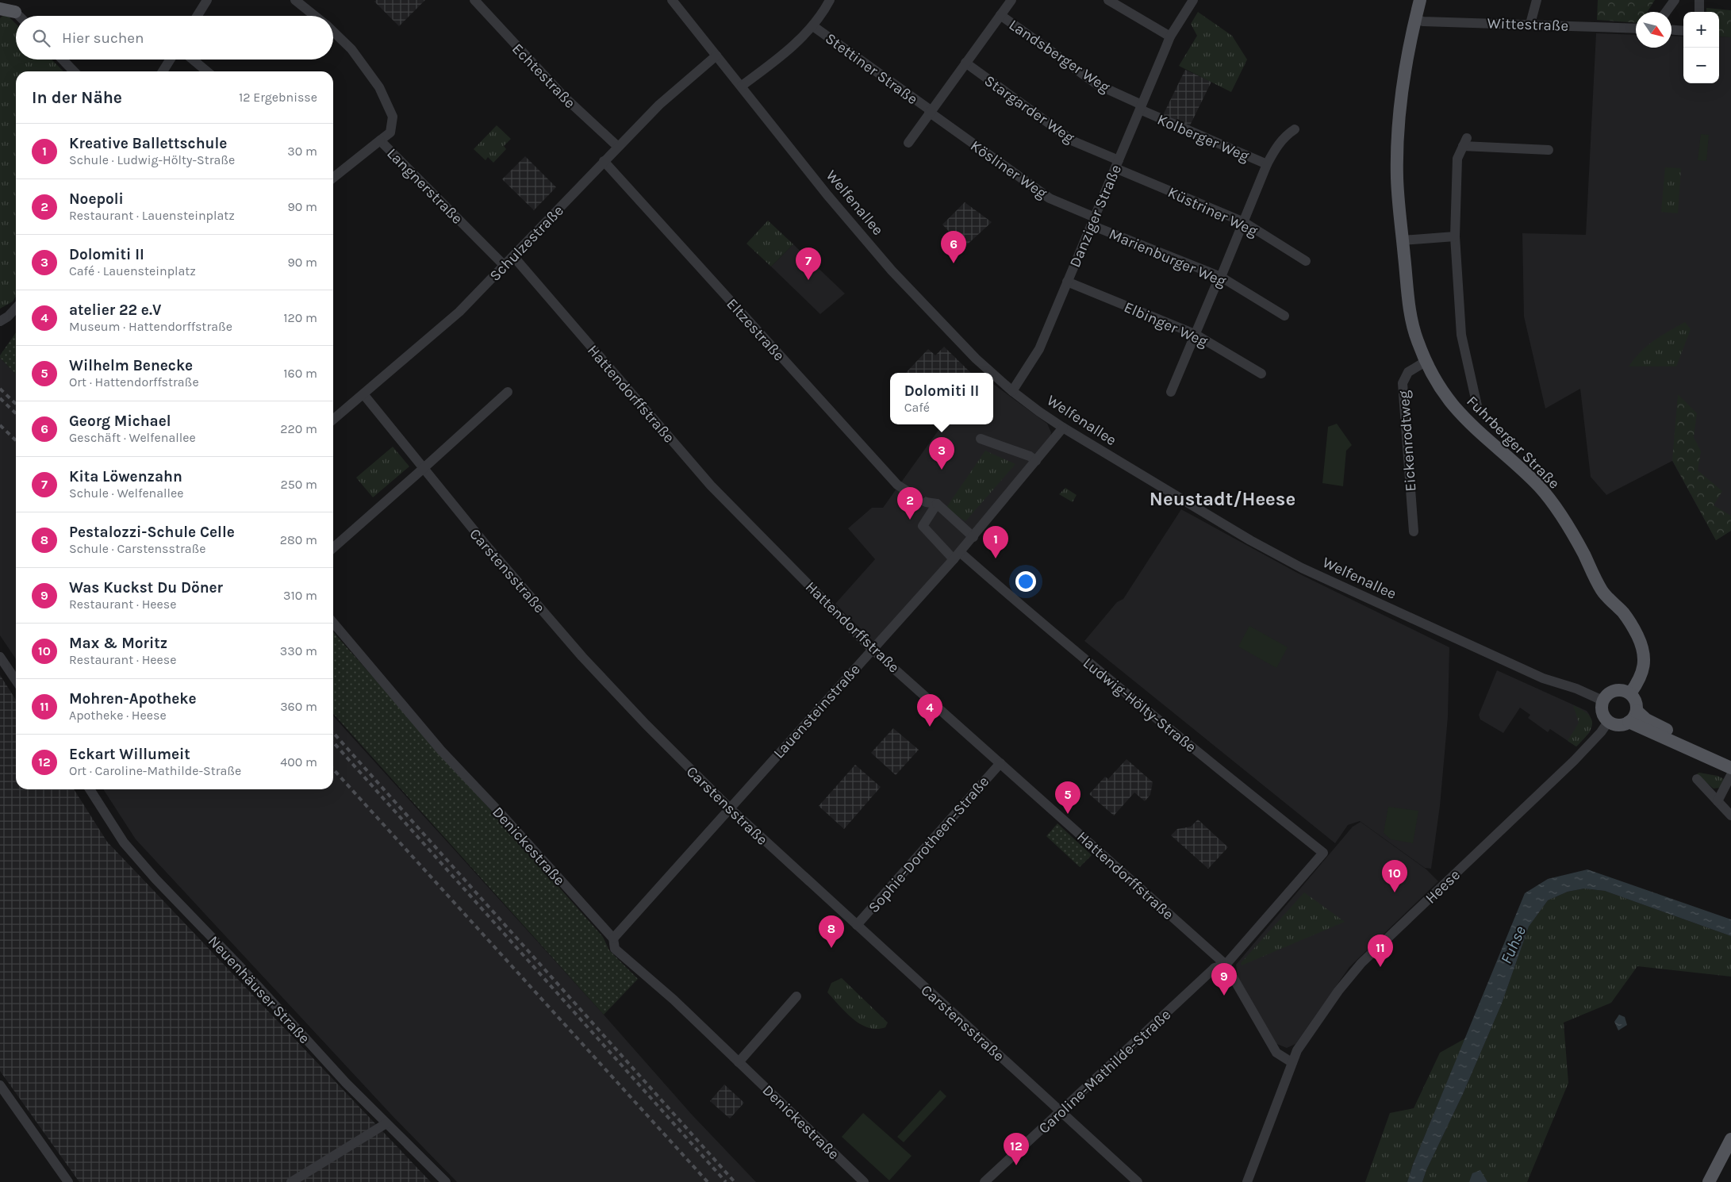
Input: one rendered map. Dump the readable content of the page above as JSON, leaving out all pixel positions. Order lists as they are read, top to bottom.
{
  "streets": {
    "main road": ["Fuhrberger Straße"],
    "street": [
      "Wittestraße",
      "Landsberger Weg",
      "Stettiner Straße",
      "Echtestraße",
      "Stargarder Weg",
      "Kolberger Weg",
      "Kösliner Weg",
      "Langnerstraße",
      "Welfenallee",
      "Küstriner Weg",
      "Danziger Straße",
      "Schulzestraße",
      "Marienburger Weg",
      "Elbinger Weg",
      "Eltzestraße",
      "Hattendorffstraße",
      "Eickenrodtweg",
      "Carstensstraße",
      "Ludwig-Hölty-Straße",
      "Lauensteinstraße",
      "Sophie-Dorotheen-Straße",
      "Denickestraße",
      "Heese",
      "Neuenhäuser Straße",
      "Caroline-Mathilde-Straße"
    ]
  },
  "crossings": [
    ["Wittestraße", "Fuhrberger Straße"],
    ["Landsberger Weg", "Stettiner Straße"],
    ["Landsberger Weg", "Kolberger Weg"],
    ["Landsberger Weg", "Danziger Straße"],
    ["Stettiner Straße", "Stargarder Weg"],
    ["Stettiner Straße", "Kösliner Weg"],
    ["Echtestraße", "Schulzestraße"],
    ["Stargarder Weg", "Küstriner Weg"],
    ["Stargarder Weg", "Danziger Straße"],
    ["Kolberger Weg", "Danziger Straße"],
    ["Kösliner Weg", "Danziger Straße"],
    ["Kösliner Weg", "Marienburger Weg"],
    ["Langnerstraße", "Schulzestraße"],
    ["Welfenallee", "Danziger Straße"],
    ["Welfenallee", "Schulzestraße"],
    ["Welfenallee", "Fuhrberger Straße"],
    ["Welfenallee", "Lauensteinstraße"],
    ["Welfenallee", "Heese"],
    ["Küstriner Weg", "Danziger Straße"],
    ["Danziger Straße", "Marienburger Weg"],
    ["Danziger Straße", "Elbinger Weg"],
    ["Schulzestraße", "Eltzestraße"],
    ["Schulzestraße", "Hattendorffstraße"],
    ["Schulzestraße", "Carstensstraße"],
    ["Hattendorffstraße", "Ludwig-Hölty-Straße"],
    ["Hattendorffstraße", "Lauensteinstraße"],
    ["Hattendorffstraße", "Sophie-Dorotheen-Straße"],
    ["Hattendorffstraße", "Caroline-Mathilde-Straße"],
    ["Eickenrodtweg", "Fuhrberger Straße"],
    ["Fuhrberger Straße", "Heese"],
    ["Carstensstraße", "Lauensteinstraße"],
    ["Carstensstraße", "Sophie-Dorotheen-Straße"],
    ["Carstensstraße", "Caroline-Mathilde-Straße"],
    ["Ludwig-Hölty-Straße", "Lauensteinstraße"],
    ["Ludwig-Hölty-Straße", "Caroline-Mathilde-Straße"],
    ["Lauensteinstraße", "Denickestraße"]
  ],
  "districts": ["Neustadt/Heese"],
  "water": ["Fuhse"],
  "north": "bottom right",
  "page": {
    "map_buttons": ["+", "−"],
    "search": "Hier suchen",
    "heading": ["In der Nähe", "12 Ergebnisse"],
    "list": [
      {
        "mark": "1",
        "name": "Kreative Ballettschule",
        "note": "Schule · Ludwig-Hölty-Straße",
        "value": "30 m"
      },
      {
        "mark": "2",
        "name": "Noepoli",
        "note": "Restaurant · Lauensteinplatz",
        "value": "90 m"
      },
      {
        "mark": "3",
        "name": "Dolomiti II",
        "note": "Café · Lauensteinplatz",
        "value": "90 m"
      },
      {
        "mark": "4",
        "name": "atelier 22 e.V",
        "note": "Museum · Hattendorffstraße",
        "value": "120 m"
      },
      {
        "mark": "5",
        "name": "Wilhelm Benecke",
        "note": "Ort · Hattendorffstraße",
        "value": "160 m"
      },
      {
        "mark": "6",
        "name": "Georg Michael",
        "note": "Geschäft · Welfenallee",
        "value": "220 m"
      },
      {
        "mark": "7",
        "name": "Kita Löwenzahn",
        "note": "Schule · Welfenallee",
        "value": "250 m"
      },
      {
        "mark": "8",
        "name": "Pestalozzi-Schule Celle",
        "note": "Schule · Carstensstraße",
        "value": "280 m"
      },
      {
        "mark": "9",
        "name": "Was Kuckst Du Döner",
        "note": "Restaurant · Heese",
        "value": "310 m"
      },
      {
        "mark": "10",
        "name": "Max & Moritz",
        "note": "Restaurant · Heese",
        "value": "330 m"
      },
      {
        "mark": "11",
        "name": "Mohren-Apotheke",
        "note": "Apotheke · Heese",
        "value": "360 m"
      },
      {
        "mark": "12",
        "name": "Eckart Willumeit",
        "note": "Ort · Caroline-Mathilde-Straße",
        "value": "400 m"
      }
    ],
    "pins": [
      "6",
      "7",
      "3",
      "2",
      "1",
      "4",
      "5",
      "10",
      "8",
      "11",
      "9",
      "12"
    ],
    "popup": ["Dolomiti II", "Café"]
  }
}
